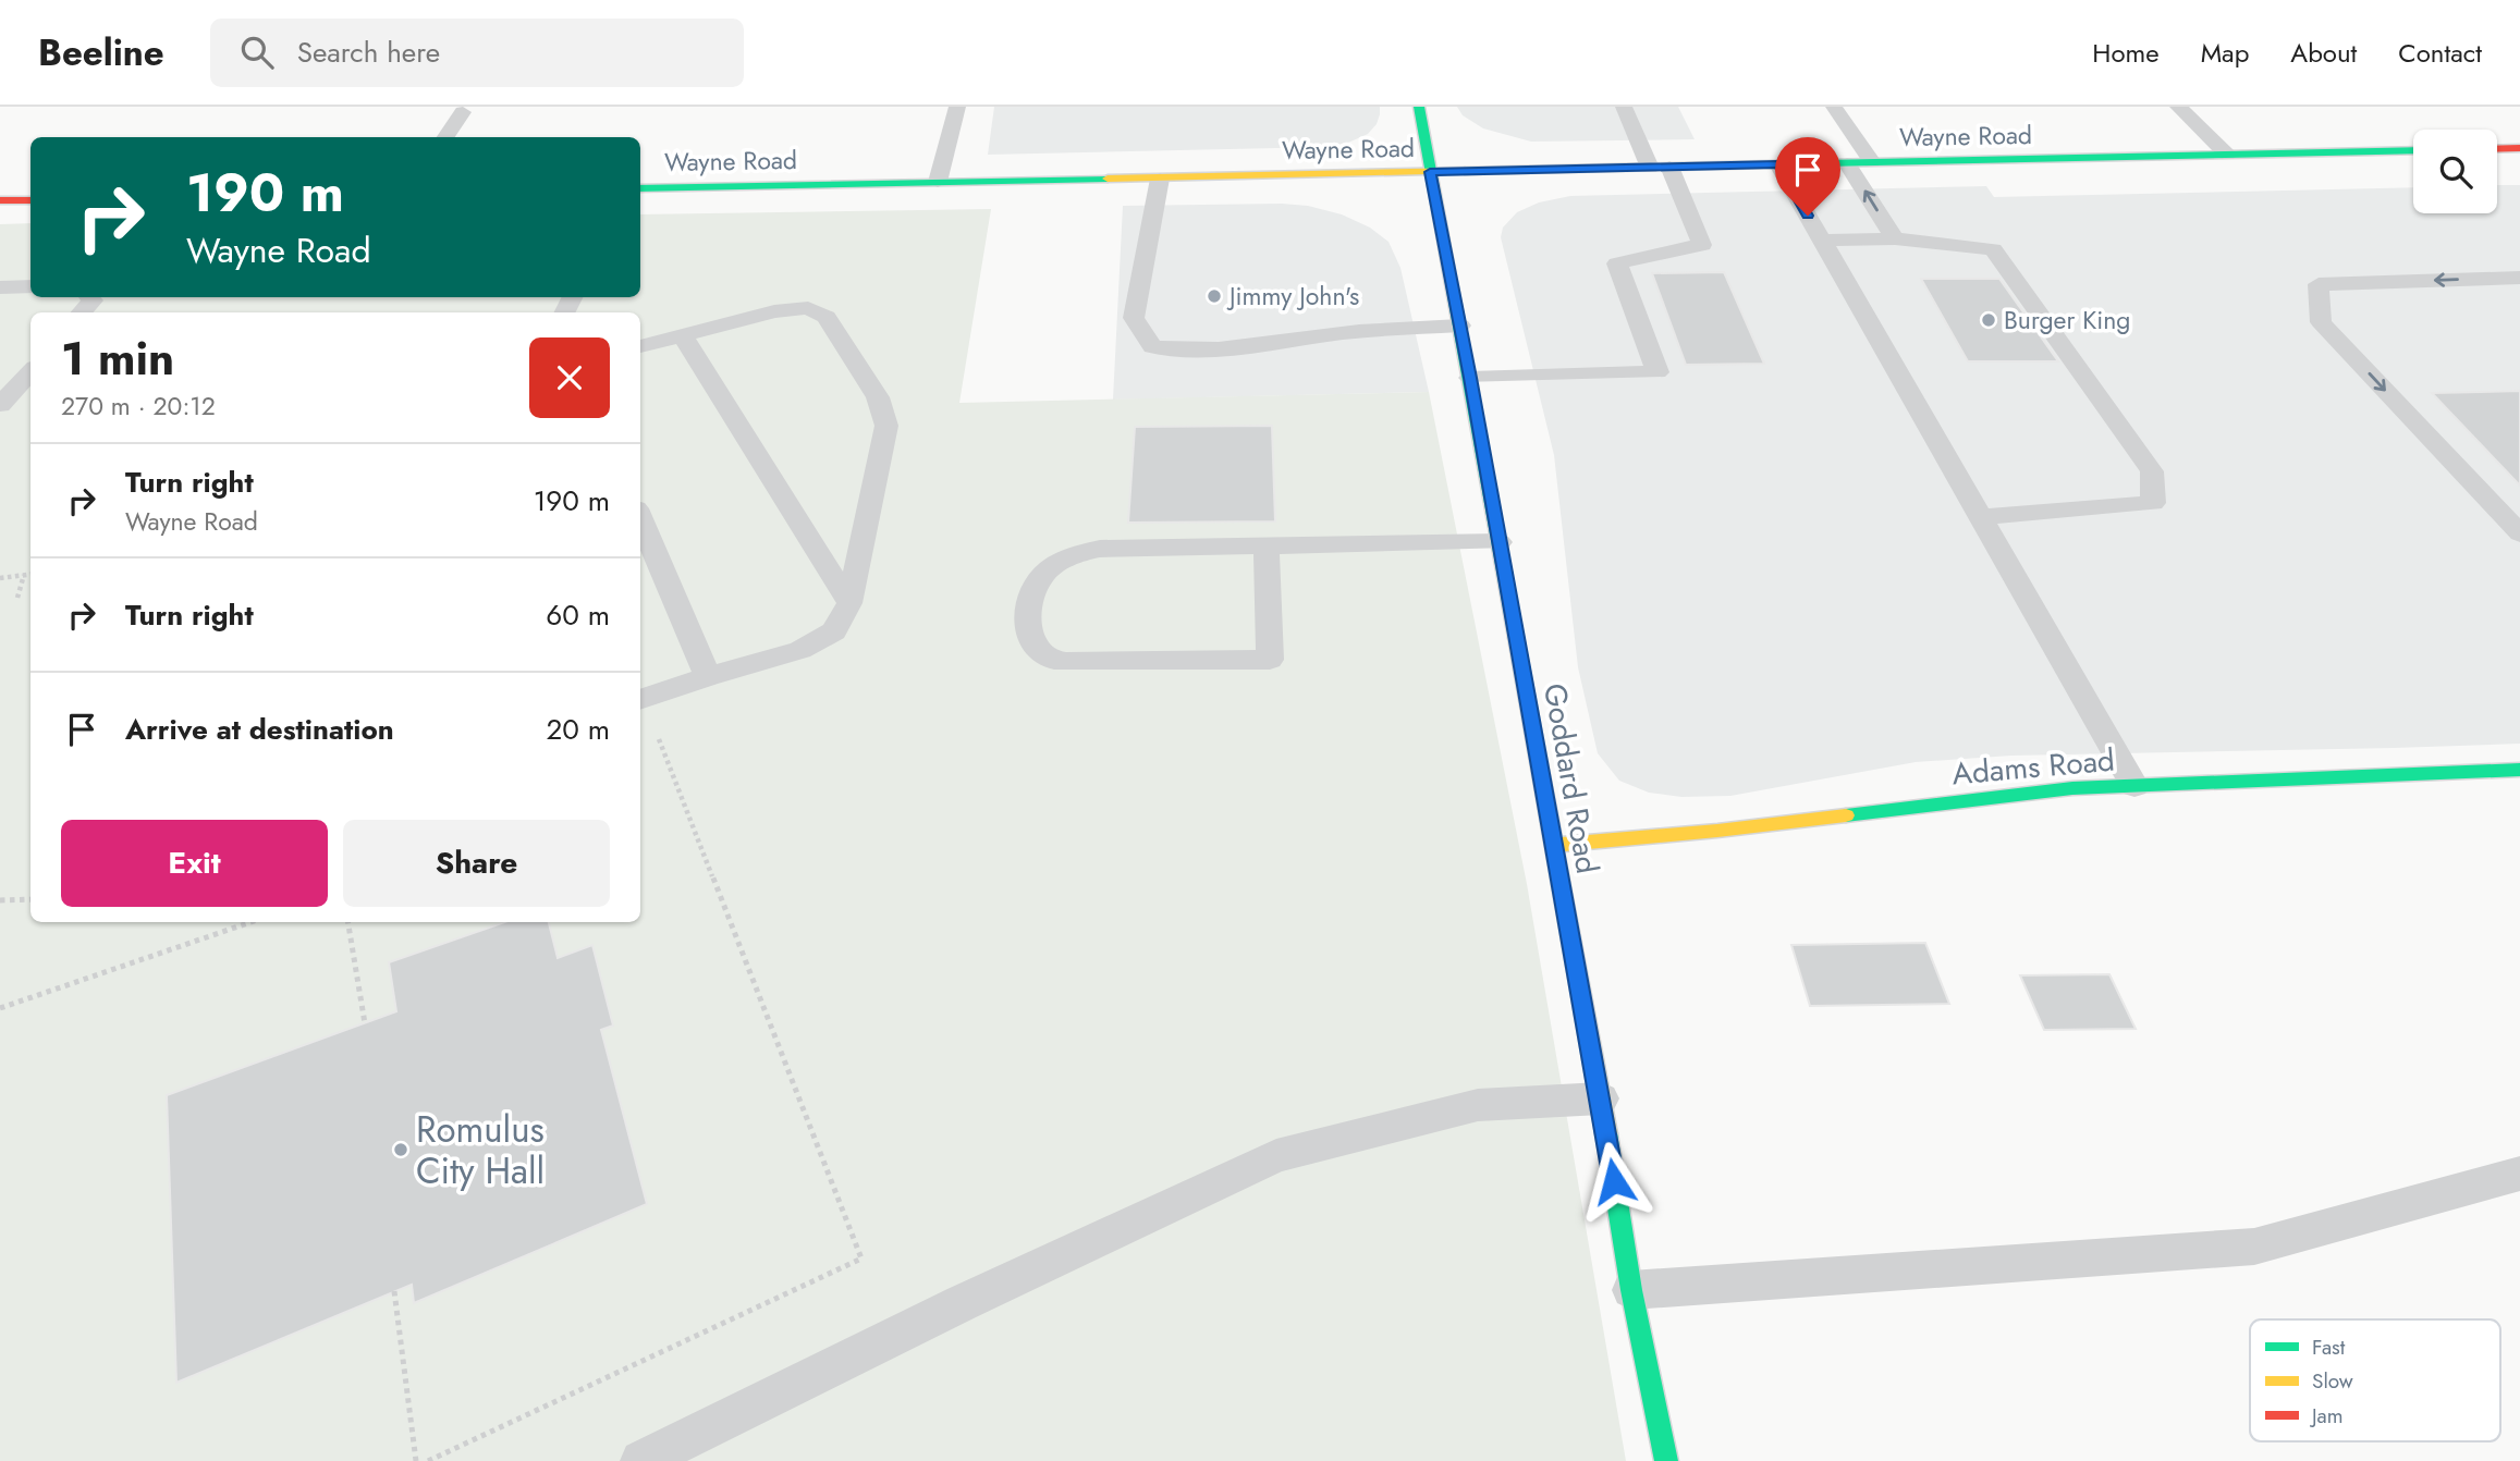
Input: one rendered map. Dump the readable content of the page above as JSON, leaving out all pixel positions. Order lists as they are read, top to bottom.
{
  "streets": {
    "main road": ["Wayne Road", "Adams Road", "Goddard Road"]
  },
  "crossings": [
    ["Wayne Road", "Goddard Road"],
    ["Adams Road", "Goddard Road"]
  ],
  "places": ["Jimmy John's", "Burger King", "Romulus City Hall"],
  "legend": ["Fast", "Slow", "Jam"],
  "page": {
    "header": "Beeline",
    "search": "Search here",
    "nav": [
      "Home",
      "Map",
      "About",
      "Contact"
    ],
    "turn": ["190 m", "Wayne Road"],
    "heading": ["1 min", "270 m · 20:12"],
    "list": [
      {
        "name": "Turn right",
        "note": "Wayne Road",
        "value": "190 m"
      },
      {
        "name": "Turn right",
        "value": "60 m"
      },
      {
        "name": "Arrive at destination",
        "value": "20 m"
      }
    ],
    "buttons": ["Exit", "Share"]
  }
}
